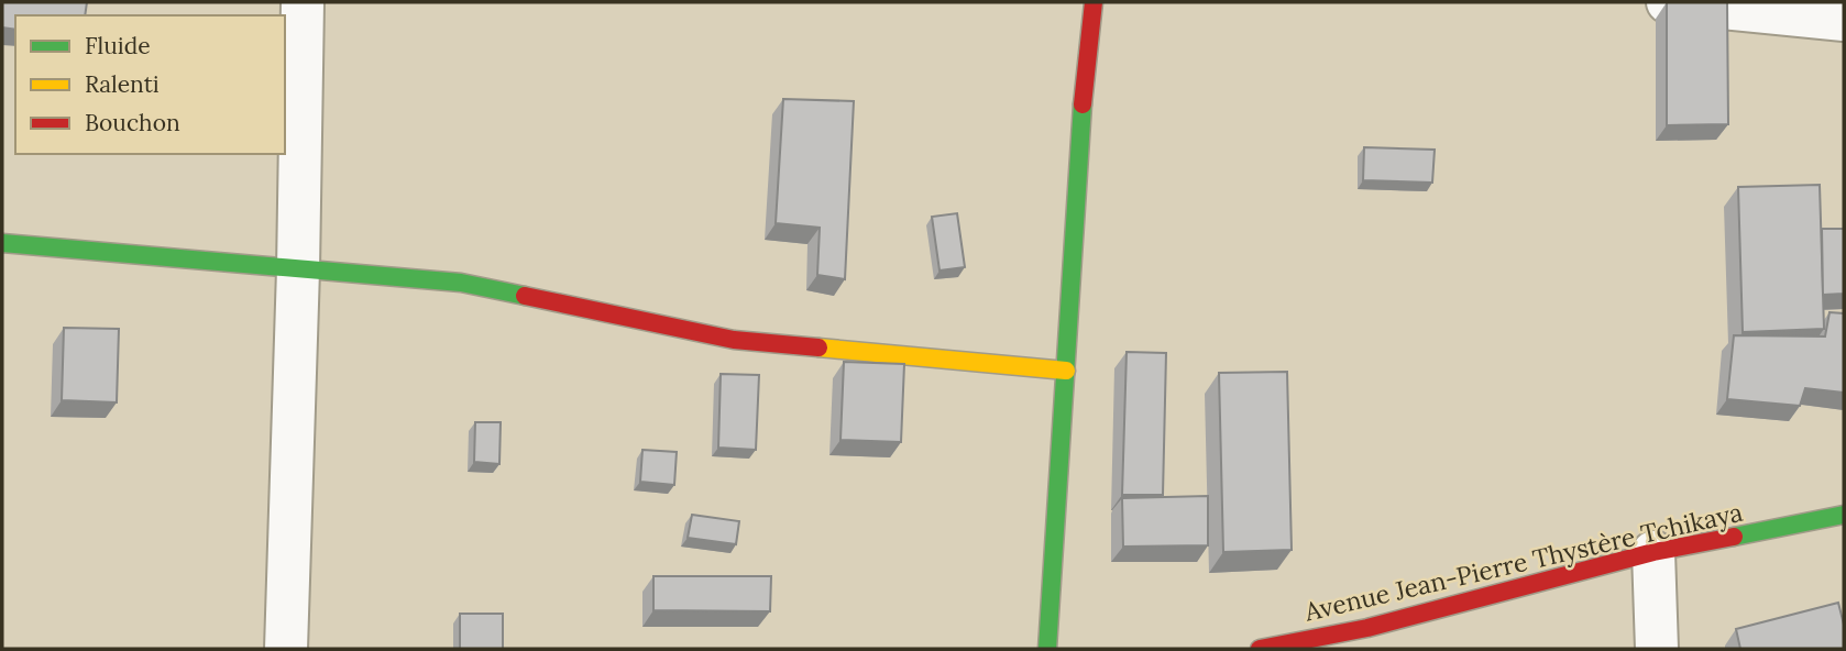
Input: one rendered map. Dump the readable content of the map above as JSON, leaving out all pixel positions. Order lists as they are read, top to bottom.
{
  "streets": {
    "street": ["Avenue Jean-Pierre Thystère Tchikaya"]
  },
  "legend": ["Fluide", "Ralenti", "Bouchon"]
}
